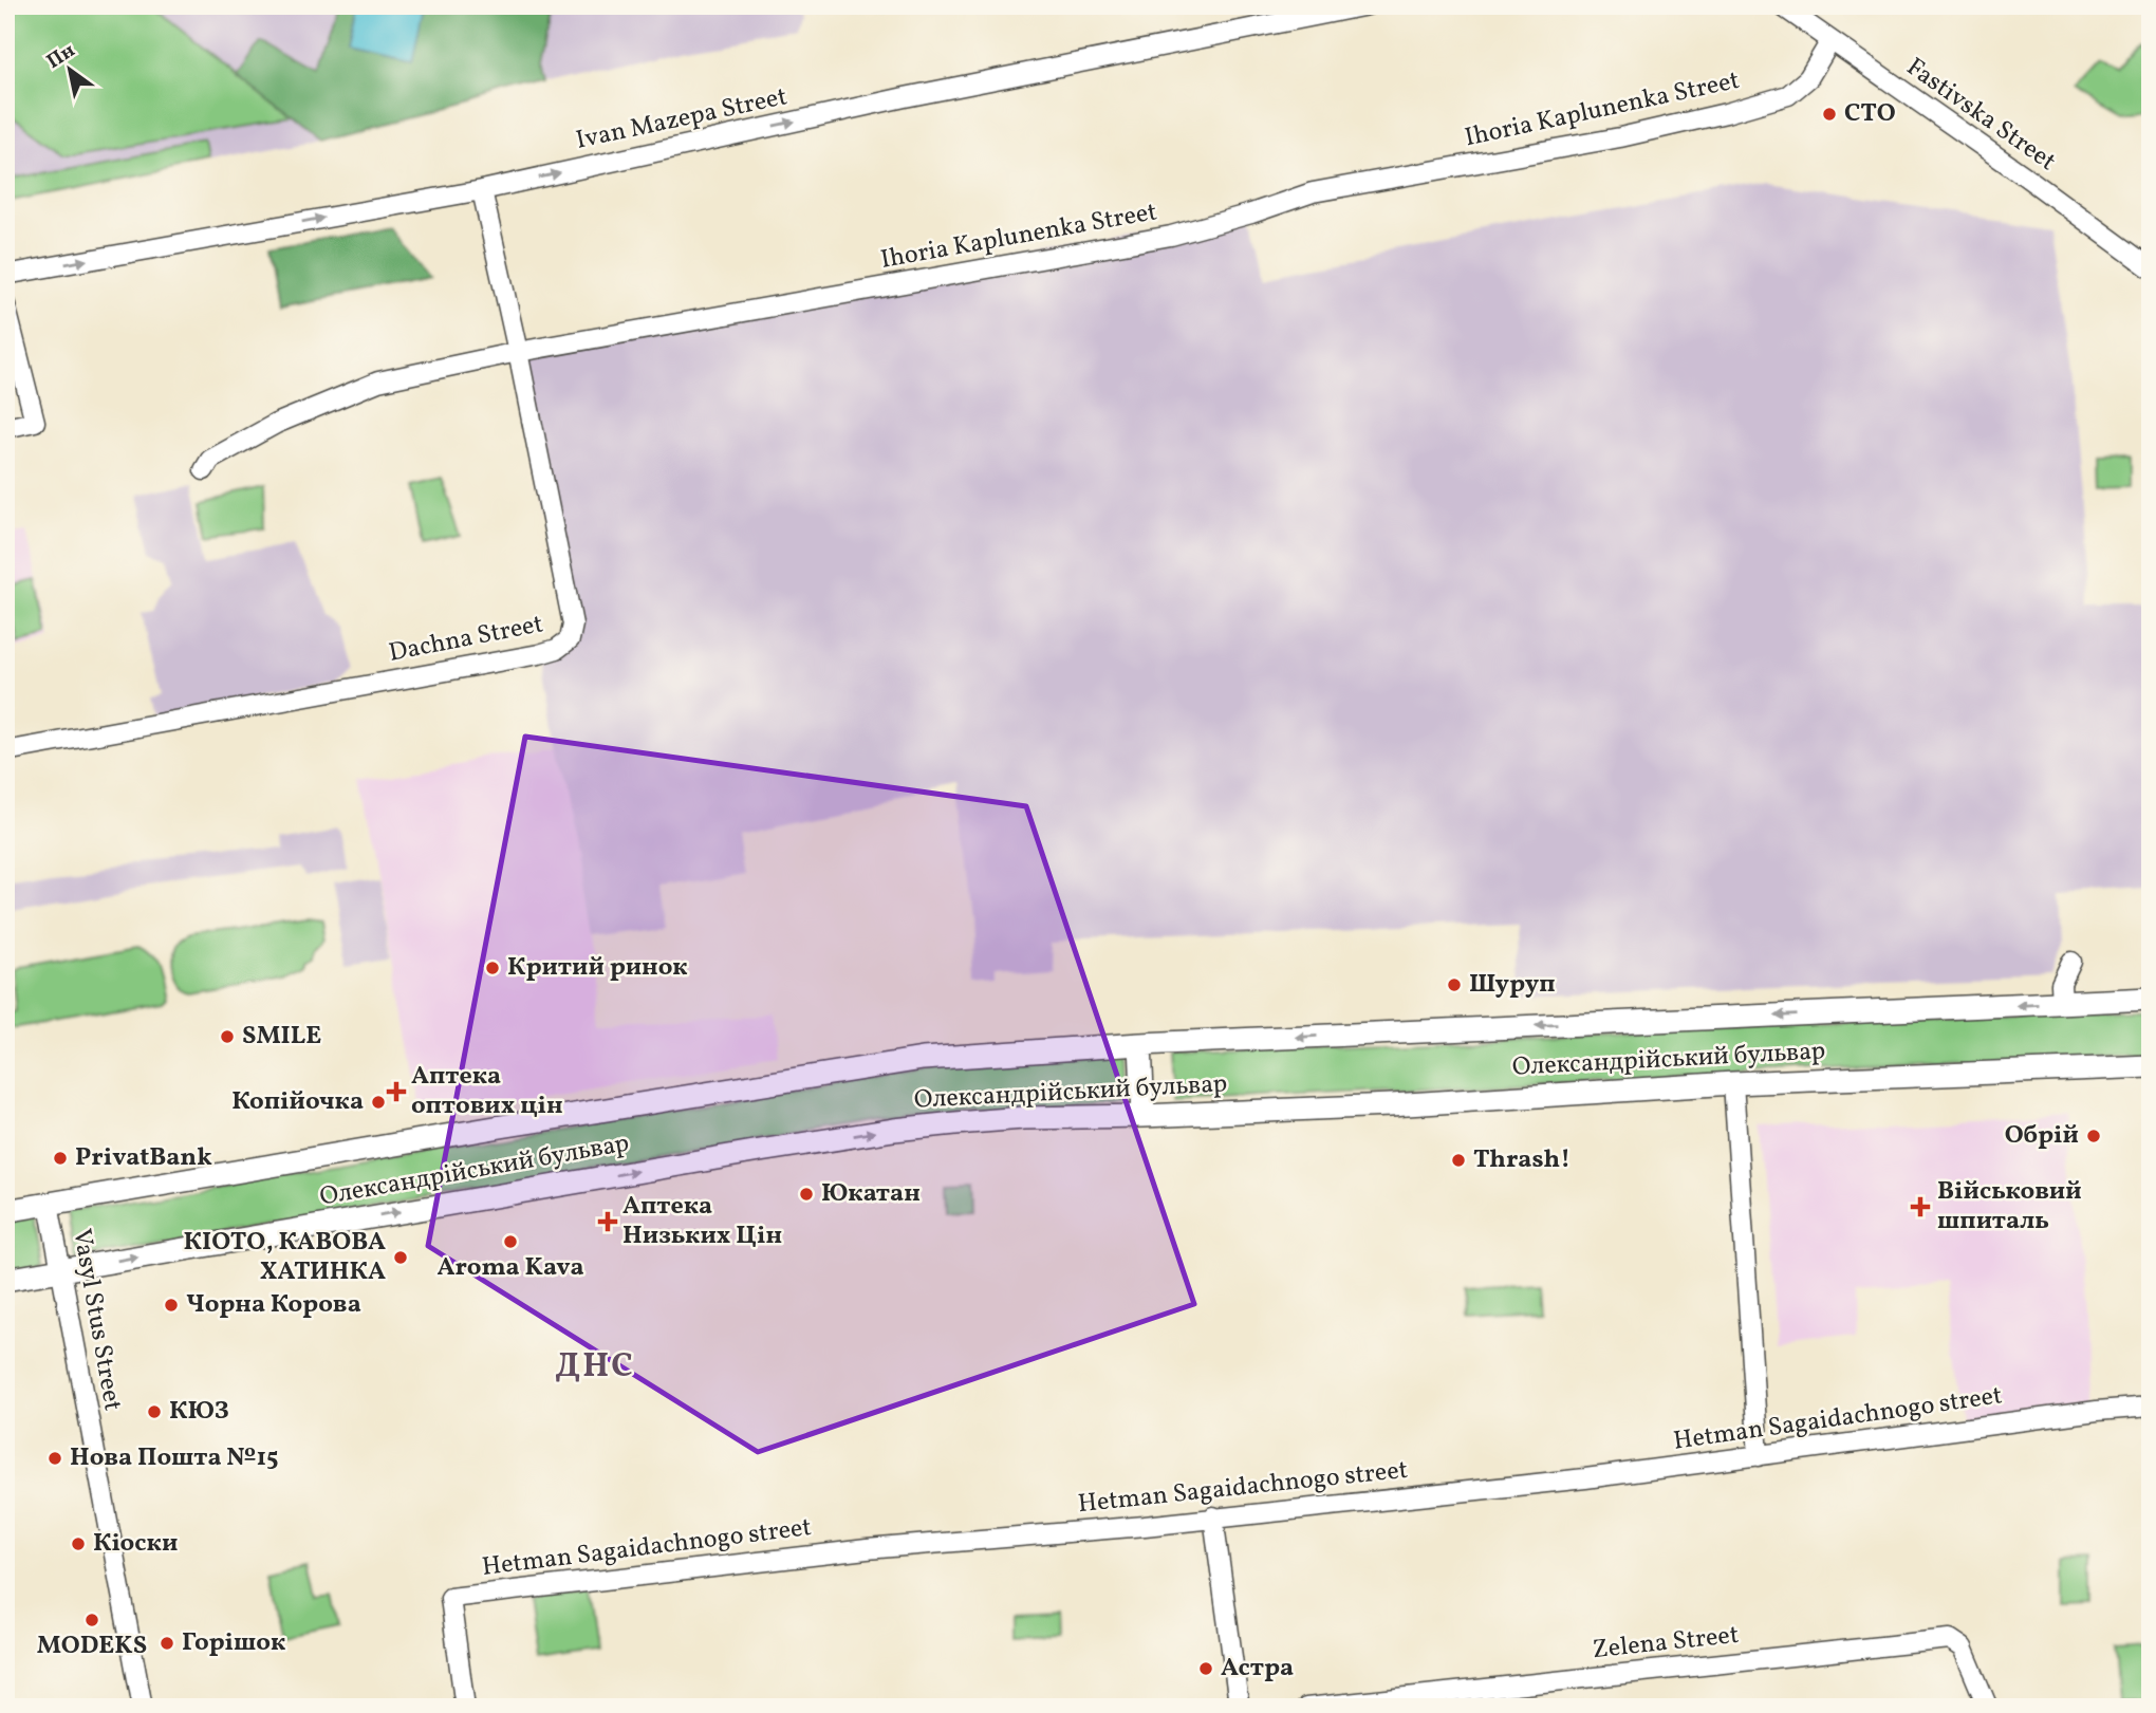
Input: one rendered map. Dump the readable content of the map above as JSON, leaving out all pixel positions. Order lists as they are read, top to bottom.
{
  "streets": {
    "main road": ["Олександрійський бульвар"],
    "street": [
      "Ihoria Kaplunenka Street",
      "Fastivska Street",
      "Ivan Mazepa Street",
      "Dachna Street",
      "Vasyl Stus Street",
      "Hetman Sagaidachnogo street",
      "Zelena Street"
    ]
  },
  "crossings": [
    ["Ihoria Kaplunenka Street", "Fastivska Street"],
    ["Ihoria Kaplunenka Street", "Dachna Street"],
    ["Ivan Mazepa Street", "Dachna Street"],
    ["Олександрійський бульвар", "Vasyl Stus Street"]
  ],
  "one_way": ["Ivan Mazepa Street"],
  "districts": ["ДНС"],
  "places": {
    "other": [
      "СТО",
      "Критий ринок",
      "Шуруп",
      "SMILE",
      "Копійочка",
      "Обрій",
      "PrivatBank",
      "Thrash!",
      "Юкатан",
      "Aroma Kava",
      "КІОТО, КАВОВА ХАТИНКА",
      "Чорна Корова",
      "КЮЗ",
      "Нова Пошта №15",
      "Кіоски",
      "MODEKS",
      "Горішок",
      "Астра"
    ],
    "health": ["Аптека оптових цін", "Військовий шпиталь", "Аптека Низьких Цін"]
  },
  "north": "top left"
}
